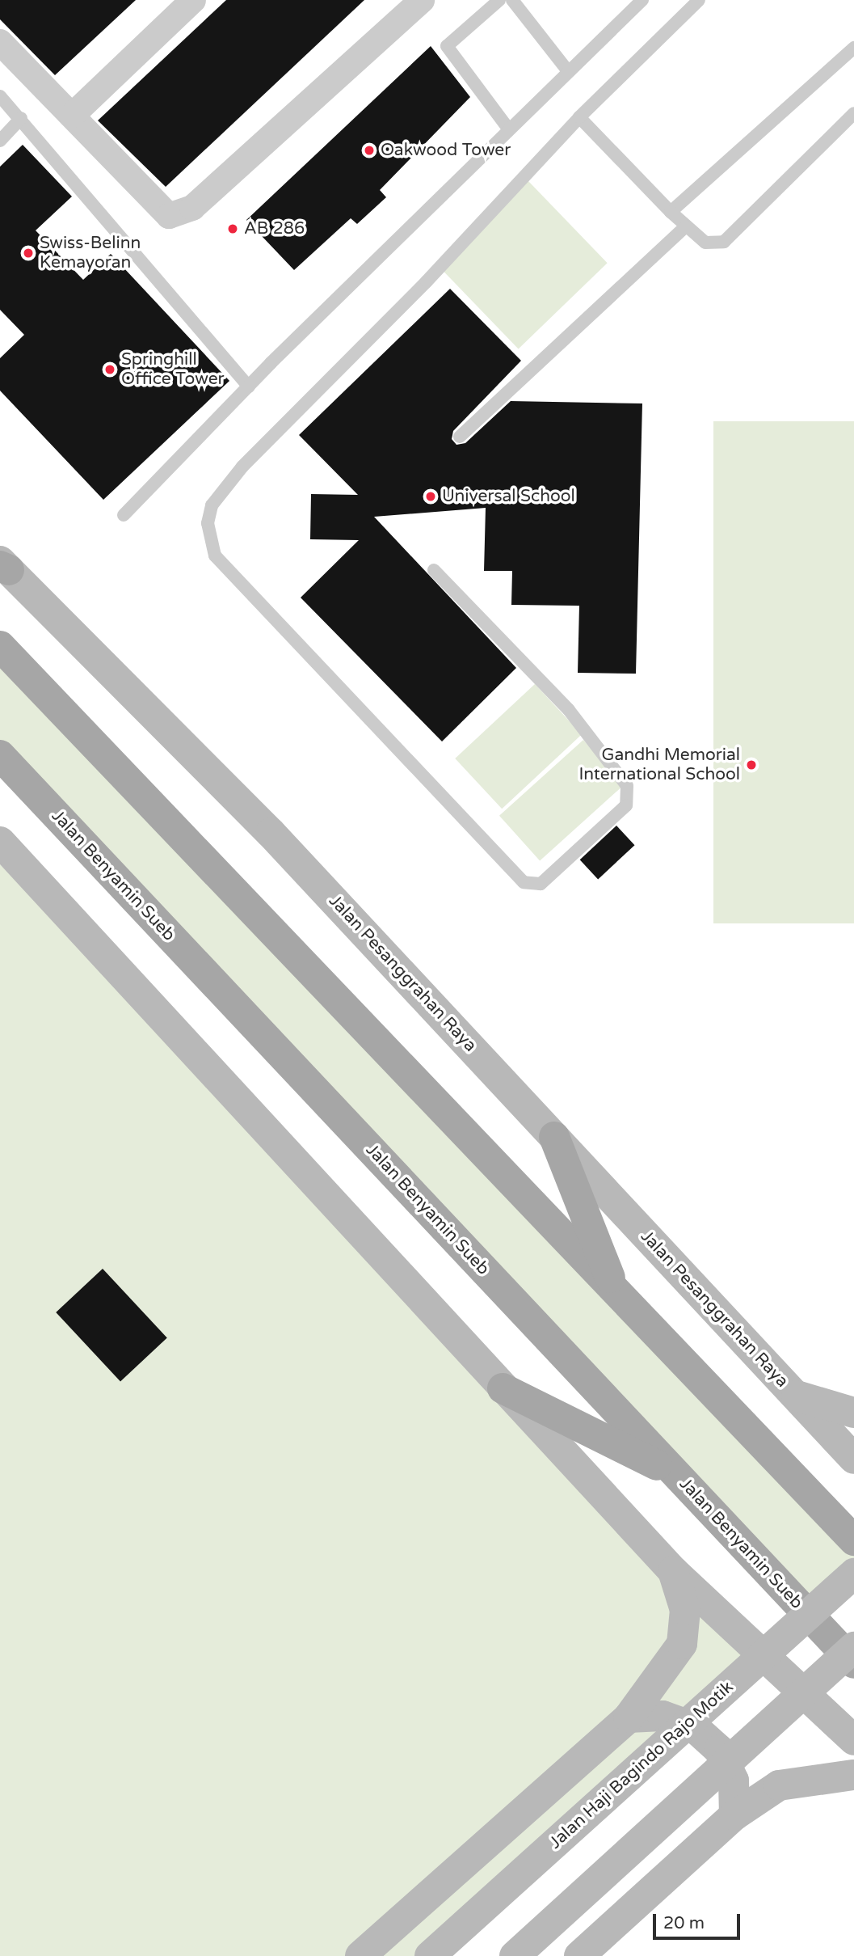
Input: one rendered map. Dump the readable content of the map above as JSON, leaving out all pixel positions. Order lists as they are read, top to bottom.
{
  "streets": {
    "main road": ["Jalan Benyamin Sueb", "Jalan Pesanggrahan Raya", "Jalan Haji Bagindo Rajo Motik"]
  },
  "places": [
    "Oakwood Tower",
    "AB 286",
    "Swiss-Belinn Kemayoran",
    "Springhill Office Tower",
    "Universal School",
    "Gandhi Memorial International School"
  ],
  "scale_bar": "20 m"
}
